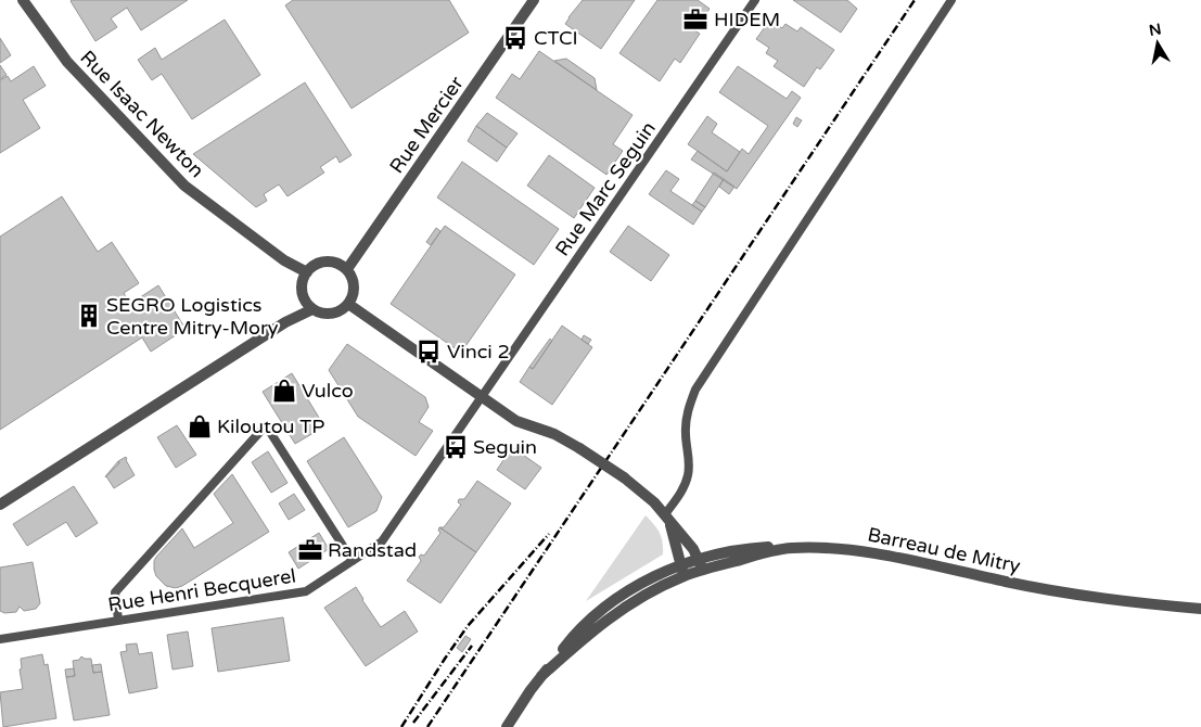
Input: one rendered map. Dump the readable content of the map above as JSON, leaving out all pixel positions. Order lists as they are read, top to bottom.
{
  "streets": {
    "street": [
      "Rue Isaac Newton",
      "Rue Mercier",
      "Rue Marc Seguin",
      "Barreau de Mitry",
      "Rue Henri Becquerel"
    ]
  },
  "crossings": [
    ["Rue Isaac Newton", "Rue Mercier"],
    ["Rue Marc Seguin", "Rue Henri Becquerel"]
  ],
  "places": {
    "office": ["HIDEM", "Randstad"],
    "bus stop": ["CTCI", "Vinci 2", "Seguin"],
    "building": ["SEGRO Logistics Centre Mitry-Mory"],
    "shop": ["Vulco", "Kiloutou TP"]
  },
  "north": "top"
}
